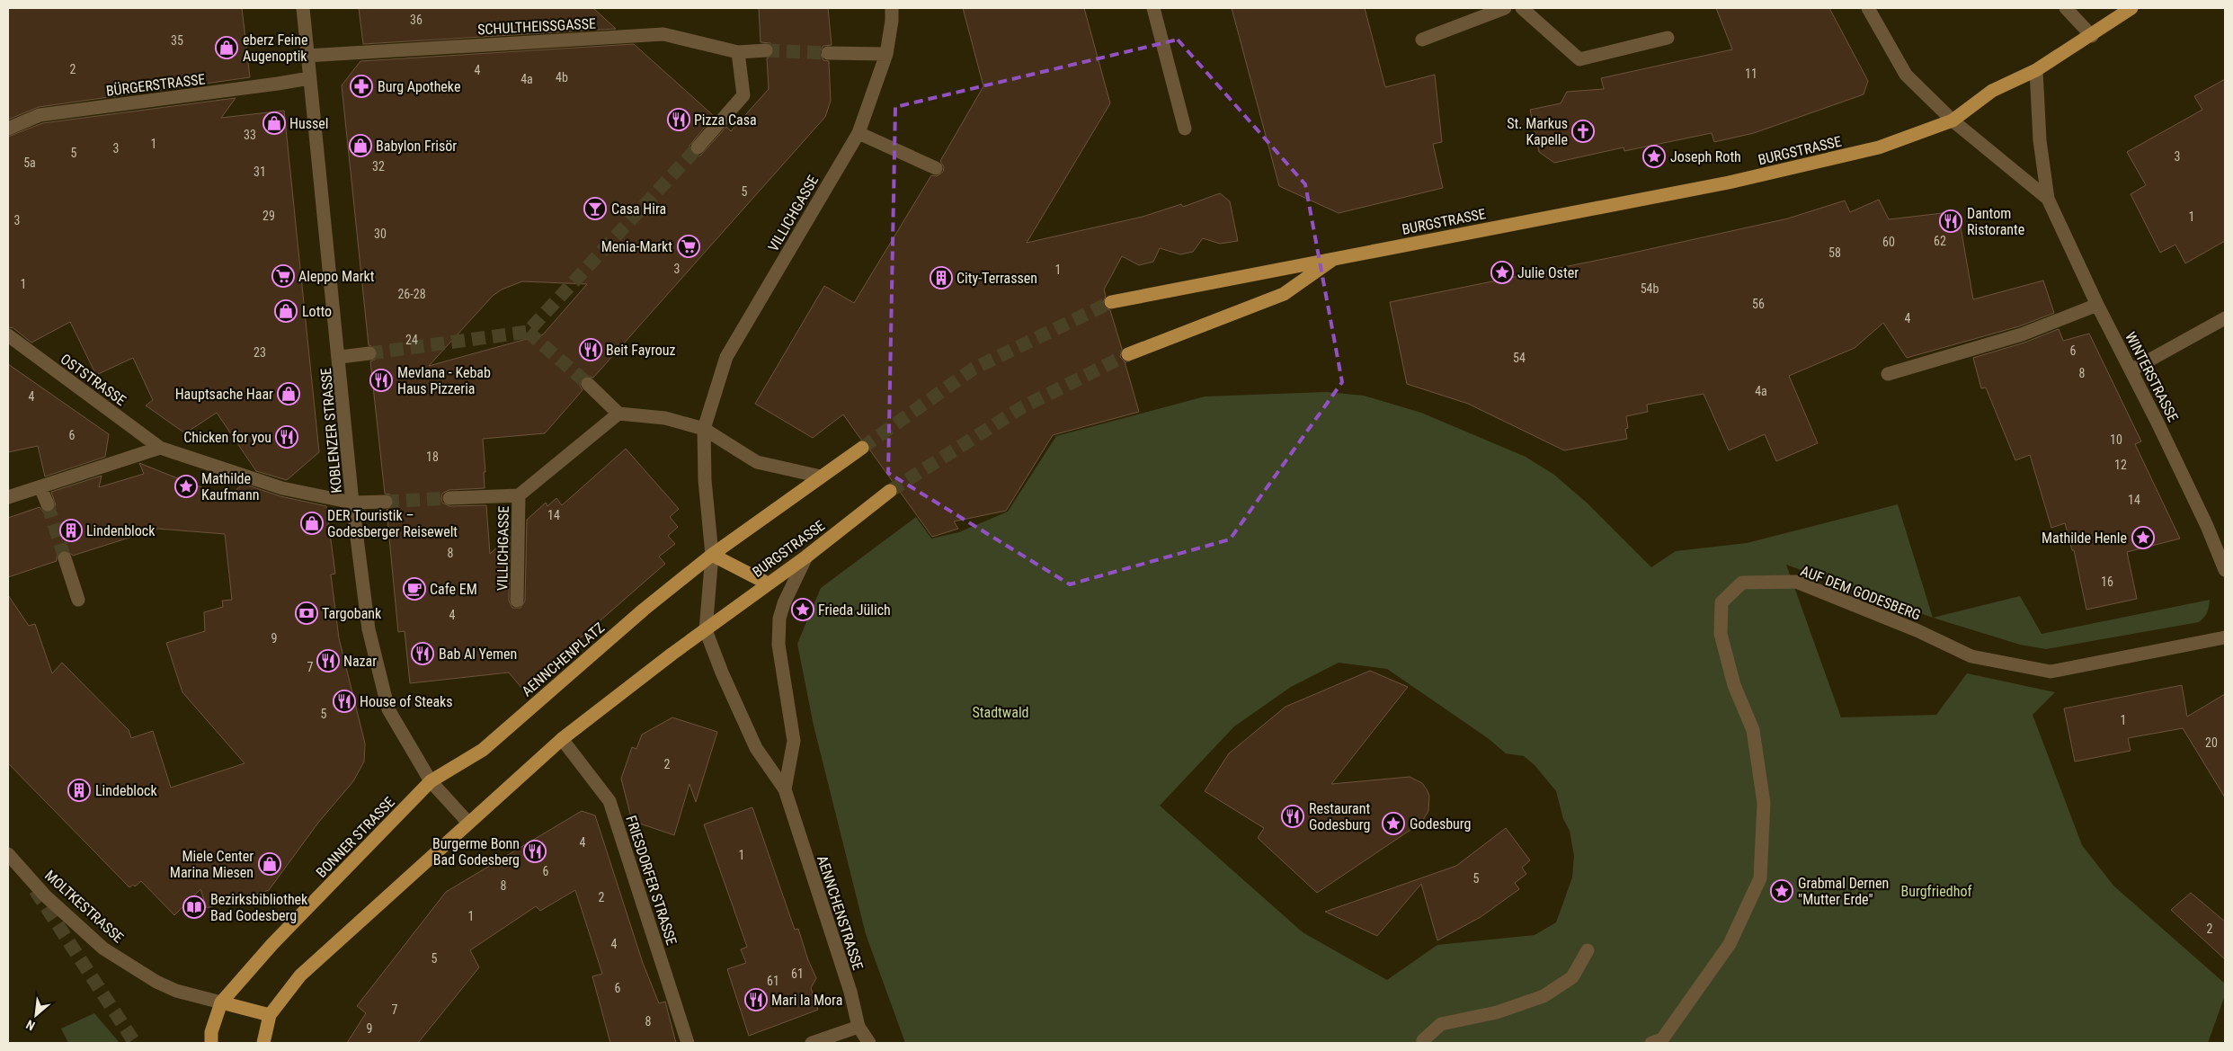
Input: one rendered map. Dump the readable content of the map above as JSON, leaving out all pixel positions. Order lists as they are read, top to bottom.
{
  "streets": {
    "main road": ["BURGSTRASSE", "AENNCHENPLATZ", "BONNER STRASSE"],
    "street": [
      "SCHULTHEISSGASSE",
      "BÜRGERSTRASSE",
      "VILLICHGASSE",
      "WINTERSTRASSE",
      "OSTSTRASSE",
      "KOBLENZER STRASSE",
      "AUF DEM GODESBERG",
      "FRIESDORFER STRASSE",
      "MOLTKESTRASSE",
      "AENNCHENSTRASSE"
    ]
  },
  "crossings": [
    ["SCHULTHEISSGASSE", "KOBLENZER STRASSE"],
    ["BÜRGERSTRASSE", "KOBLENZER STRASSE"],
    ["BURGSTRASSE", "VILLICHGASSE"],
    ["BURGSTRASSE", "WINTERSTRASSE"],
    ["BURGSTRASSE", "AENNCHENSTRASSE"],
    ["VILLICHGASSE", "AENNCHENPLATZ"],
    ["VILLICHGASSE", "AENNCHENSTRASSE"],
    ["OSTSTRASSE", "KOBLENZER STRASSE"],
    ["KOBLENZER STRASSE", "AENNCHENPLATZ"],
    ["KOBLENZER STRASSE", "BONNER STRASSE"],
    ["AENNCHENPLATZ", "BONNER STRASSE"],
    ["BONNER STRASSE", "MOLTKESTRASSE"]
  ],
  "parks": ["Stadtwald", "Burgfriedhof"],
  "places": {
    "shop": [
      "eberz Feine Augenoptik",
      "Hussel",
      "Babylon Frisör",
      "Lotto",
      "Hauptsache Haar",
      "DER Touristik – Godesberger Reisewelt",
      "Miele Center Marina Miesen"
    ],
    "pharmacy": ["Burg Apotheke"],
    "restaurant": [
      "Pizza Casa",
      "Dantom Ristorante",
      "Beit Fayrouz",
      "Mevlana - Kebab Haus Pizzeria",
      "Chicken for you",
      "Bab Al Yemen",
      "Nazar",
      "House of Steaks",
      "Restaurant Godesburg",
      "Burgerme Bonn Bad Godesberg",
      "Mari la Mora"
    ],
    "church": ["St. Markus Kapelle"],
    "place": [
      "Joseph Roth",
      "Julie Oster",
      "Mathilde Kaufmann",
      "Mathilde Henle",
      "Frieda Jülich",
      "Godesburg",
      "Grabmal Dernen \"Mutter Erde\""
    ],
    "bar": ["Casa Hira"],
    "supermarket": ["Menia-Markt", "Aleppo Markt"],
    "building": ["City-Terrassen", "Lindenblock", "Lindeblock"],
    "cafe": ["Cafe EM"],
    "bank": ["Targobank"],
    "library": ["Bezirksbibliothek Bad Godesberg"]
  },
  "house_numbers": [
    "36",
    "35",
    "2",
    "4",
    "11",
    "4b",
    "4a",
    "33",
    "1",
    "3",
    "5",
    "3",
    "5a",
    "32",
    "31",
    "5",
    "29",
    "1",
    "3",
    "30",
    "62",
    "60",
    "58",
    "3",
    "1",
    "1",
    "54b",
    "26-28",
    "56",
    "4",
    "24",
    "6",
    "23",
    "54",
    "8",
    "4a",
    "4",
    "6",
    "10",
    "18",
    "12",
    "14",
    "14",
    "8",
    "16",
    "4",
    "9",
    "7",
    "5",
    "1",
    "20",
    "2",
    "4",
    "1",
    "6",
    "5",
    "8",
    "2",
    "1",
    "2",
    "4",
    "5",
    "61",
    "61",
    "6",
    "7",
    "8",
    "9"
  ],
  "north": "bottom left"
}
